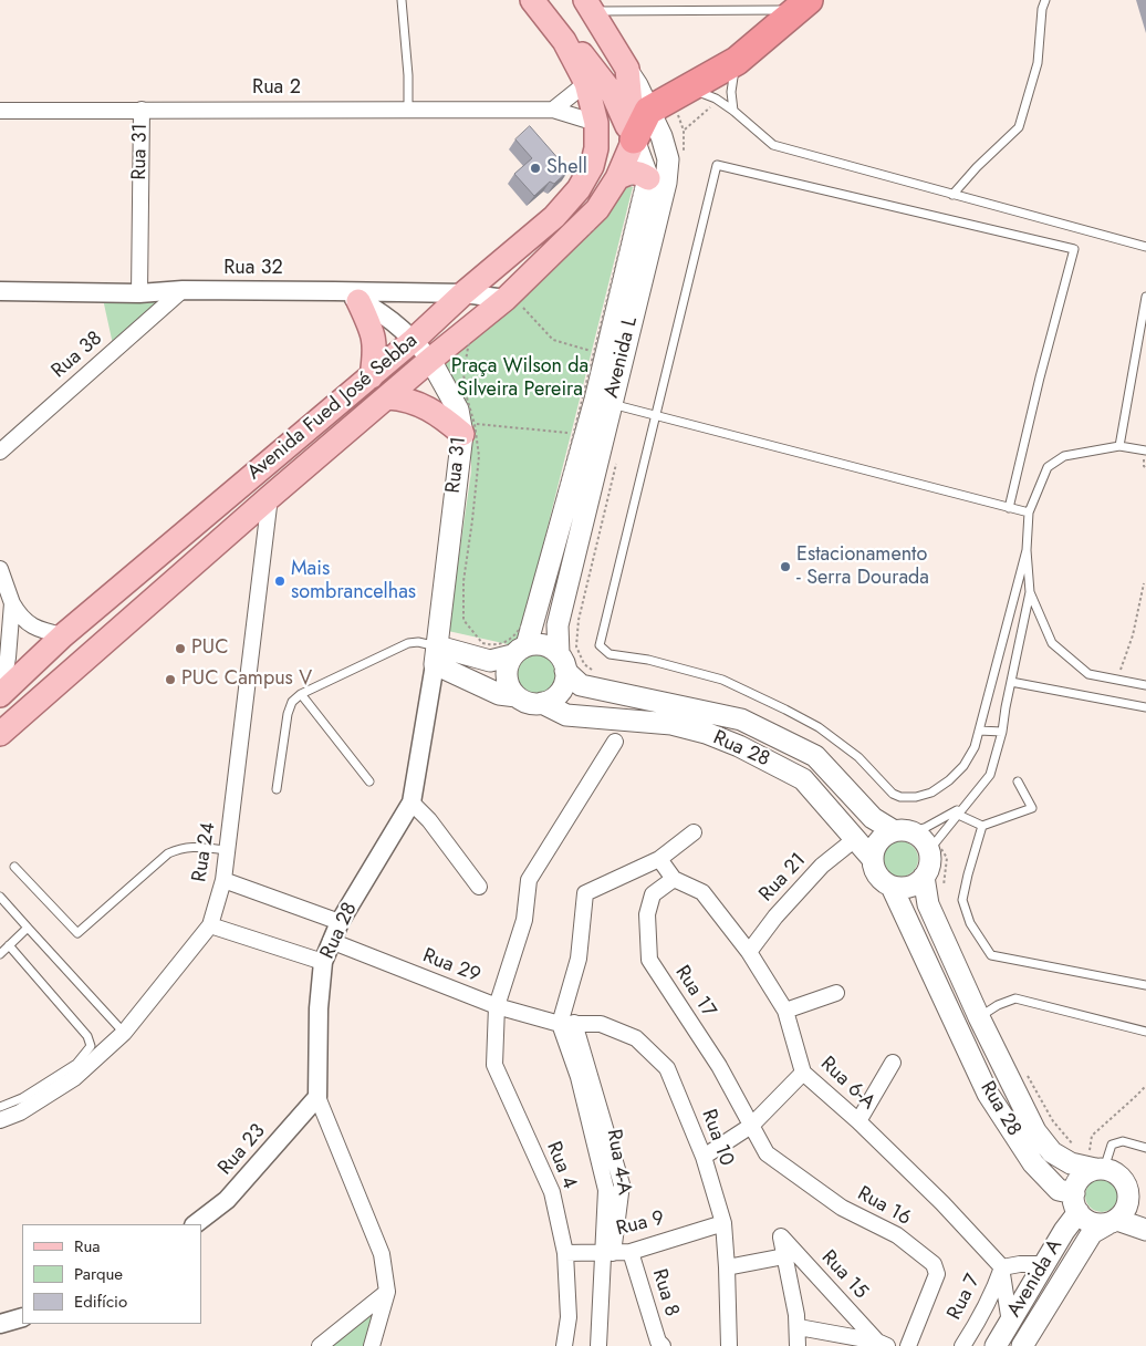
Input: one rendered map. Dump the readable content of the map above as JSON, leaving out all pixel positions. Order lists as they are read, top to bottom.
{
  "streets": {
    "main road": [
      "Rua 31",
      "Avenida L",
      "Avenida Fued José Sebba",
      "Rua 28",
      "Avenida A"
    ],
    "street": [
      "Rua 2",
      "Rua 32",
      "Rua 38",
      "Rua 24",
      "Rua 21",
      "Rua 29",
      "Rua 17",
      "Rua 6-A",
      "Rua 10",
      "Rua 23",
      "Rua 4-A",
      "Rua 4",
      "Rua 16",
      "Rua 9",
      "Rua 15",
      "Rua 8",
      "Rua 7"
    ]
  },
  "crossings": [
    ["Rua 2", "Rua 31"],
    ["Rua 2", "Avenida Fued José Sebba"],
    ["Rua 31", "Rua 32"],
    ["Rua 31", "Avenida Fued José Sebba"],
    ["Rua 31", "Rua 28"],
    ["Rua 32", "Rua 38"],
    ["Rua 32", "Avenida Fued José Sebba"],
    ["Avenida L", "Rua 28"],
    ["Avenida Fued José Sebba", "Rua 24"],
    ["Rua 28", "Rua 21"],
    ["Rua 28", "Rua 29"],
    ["Rua 28", "Rua 23"],
    ["Rua 28", "Avenida A"],
    ["Rua 21", "Rua 6-A"],
    ["Rua 29", "Rua 10"],
    ["Rua 29", "Rua 4-A"],
    ["Rua 29", "Rua 4"],
    ["Rua 17", "Rua 6-A"],
    ["Rua 17", "Rua 16"],
    ["Rua 6-A", "Rua 7"],
    ["Rua 10", "Rua 4-A"],
    ["Rua 10", "Rua 9"],
    ["Rua 4-A", "Rua 9"],
    ["Rua 4", "Rua 9"],
    ["Rua 9", "Rua 8"]
  ],
  "parks": ["Praça Wilson da Silveira Pereira"],
  "places": [
    "Shell",
    "Estacionamento - Serra Dourada",
    "Mais sombrancelhas",
    "PUC",
    "PUC Campus V"
  ],
  "legend": ["Rua", "Parque", "Edifício"]
}
